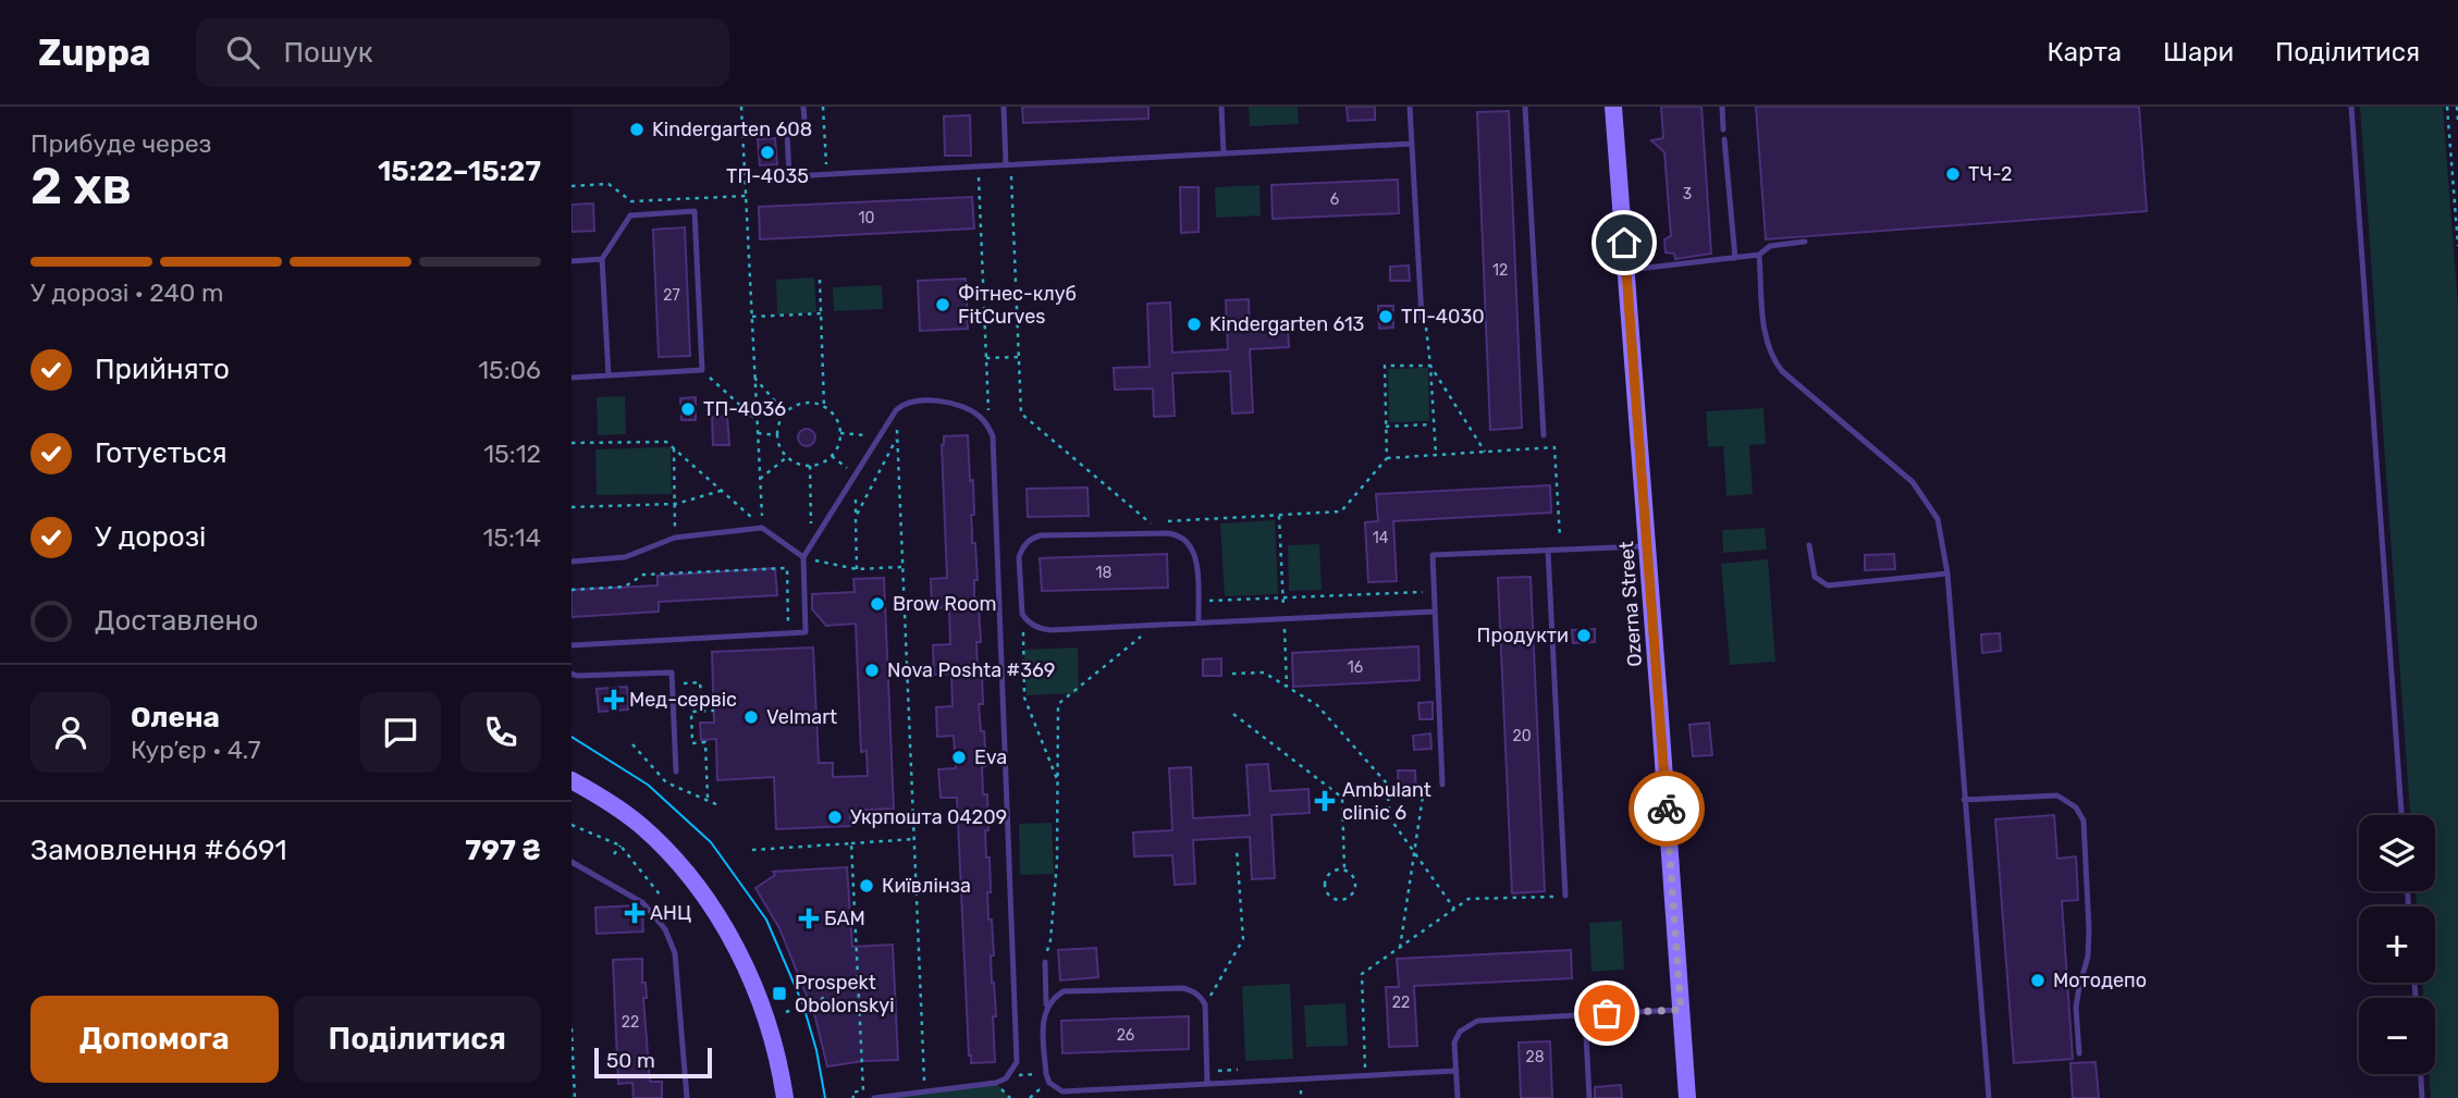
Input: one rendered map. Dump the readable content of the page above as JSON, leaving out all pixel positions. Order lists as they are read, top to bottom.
{
  "streets": {
    "street": ["Ozerna Street"]
  },
  "places": {
    "other": [
      "Kindergarten 608",
      "ТП-4035",
      "ТЧ-2",
      "Фітнес-клуб FitCurves",
      "ТП-4030",
      "Kindergarten 613",
      "ТП-4036",
      "Brow Room",
      "Продукти",
      "Nova Poshta #369",
      "Velmart",
      "Eva",
      "Укрпошта 04209",
      "Київлінза",
      "Мотодепо"
    ],
    "health": [
      "Мед-сервіс",
      "Ambulant clinic 6",
      "АНЦ",
      "БАМ"
    ],
    "transit": ["Prospekt Obolonskyi"]
  },
  "house_numbers": [
    "3",
    "6",
    "10",
    "12",
    "27",
    "14",
    "18",
    "16",
    "20",
    "22",
    "22",
    "26",
    "28"
  ],
  "scale_bar": "50 m",
  "page": {
    "header": "Zuppa",
    "search": "Пошук",
    "nav": ["Карта", "Шари", "Поділитися"],
    "heading": ["2 хв", "Прибуде через", "15:22–15:27"],
    "panel": [
      "Олена",
      "Кур’єр · 4.7",
      "Замовлення #6691",
      "797 ₴"
    ],
    "bar": "У дорозі · 240 m",
    "list": [
      ["Прийнято", "15:06"],
      ["Готується", "15:12"],
      ["У дорозі", "15:14"],
      "Доставлено"
    ],
    "map_buttons": ["+", "−"],
    "buttons": ["Допомога", "Поділитися"],
    "scale": "50 m"
  }
}
